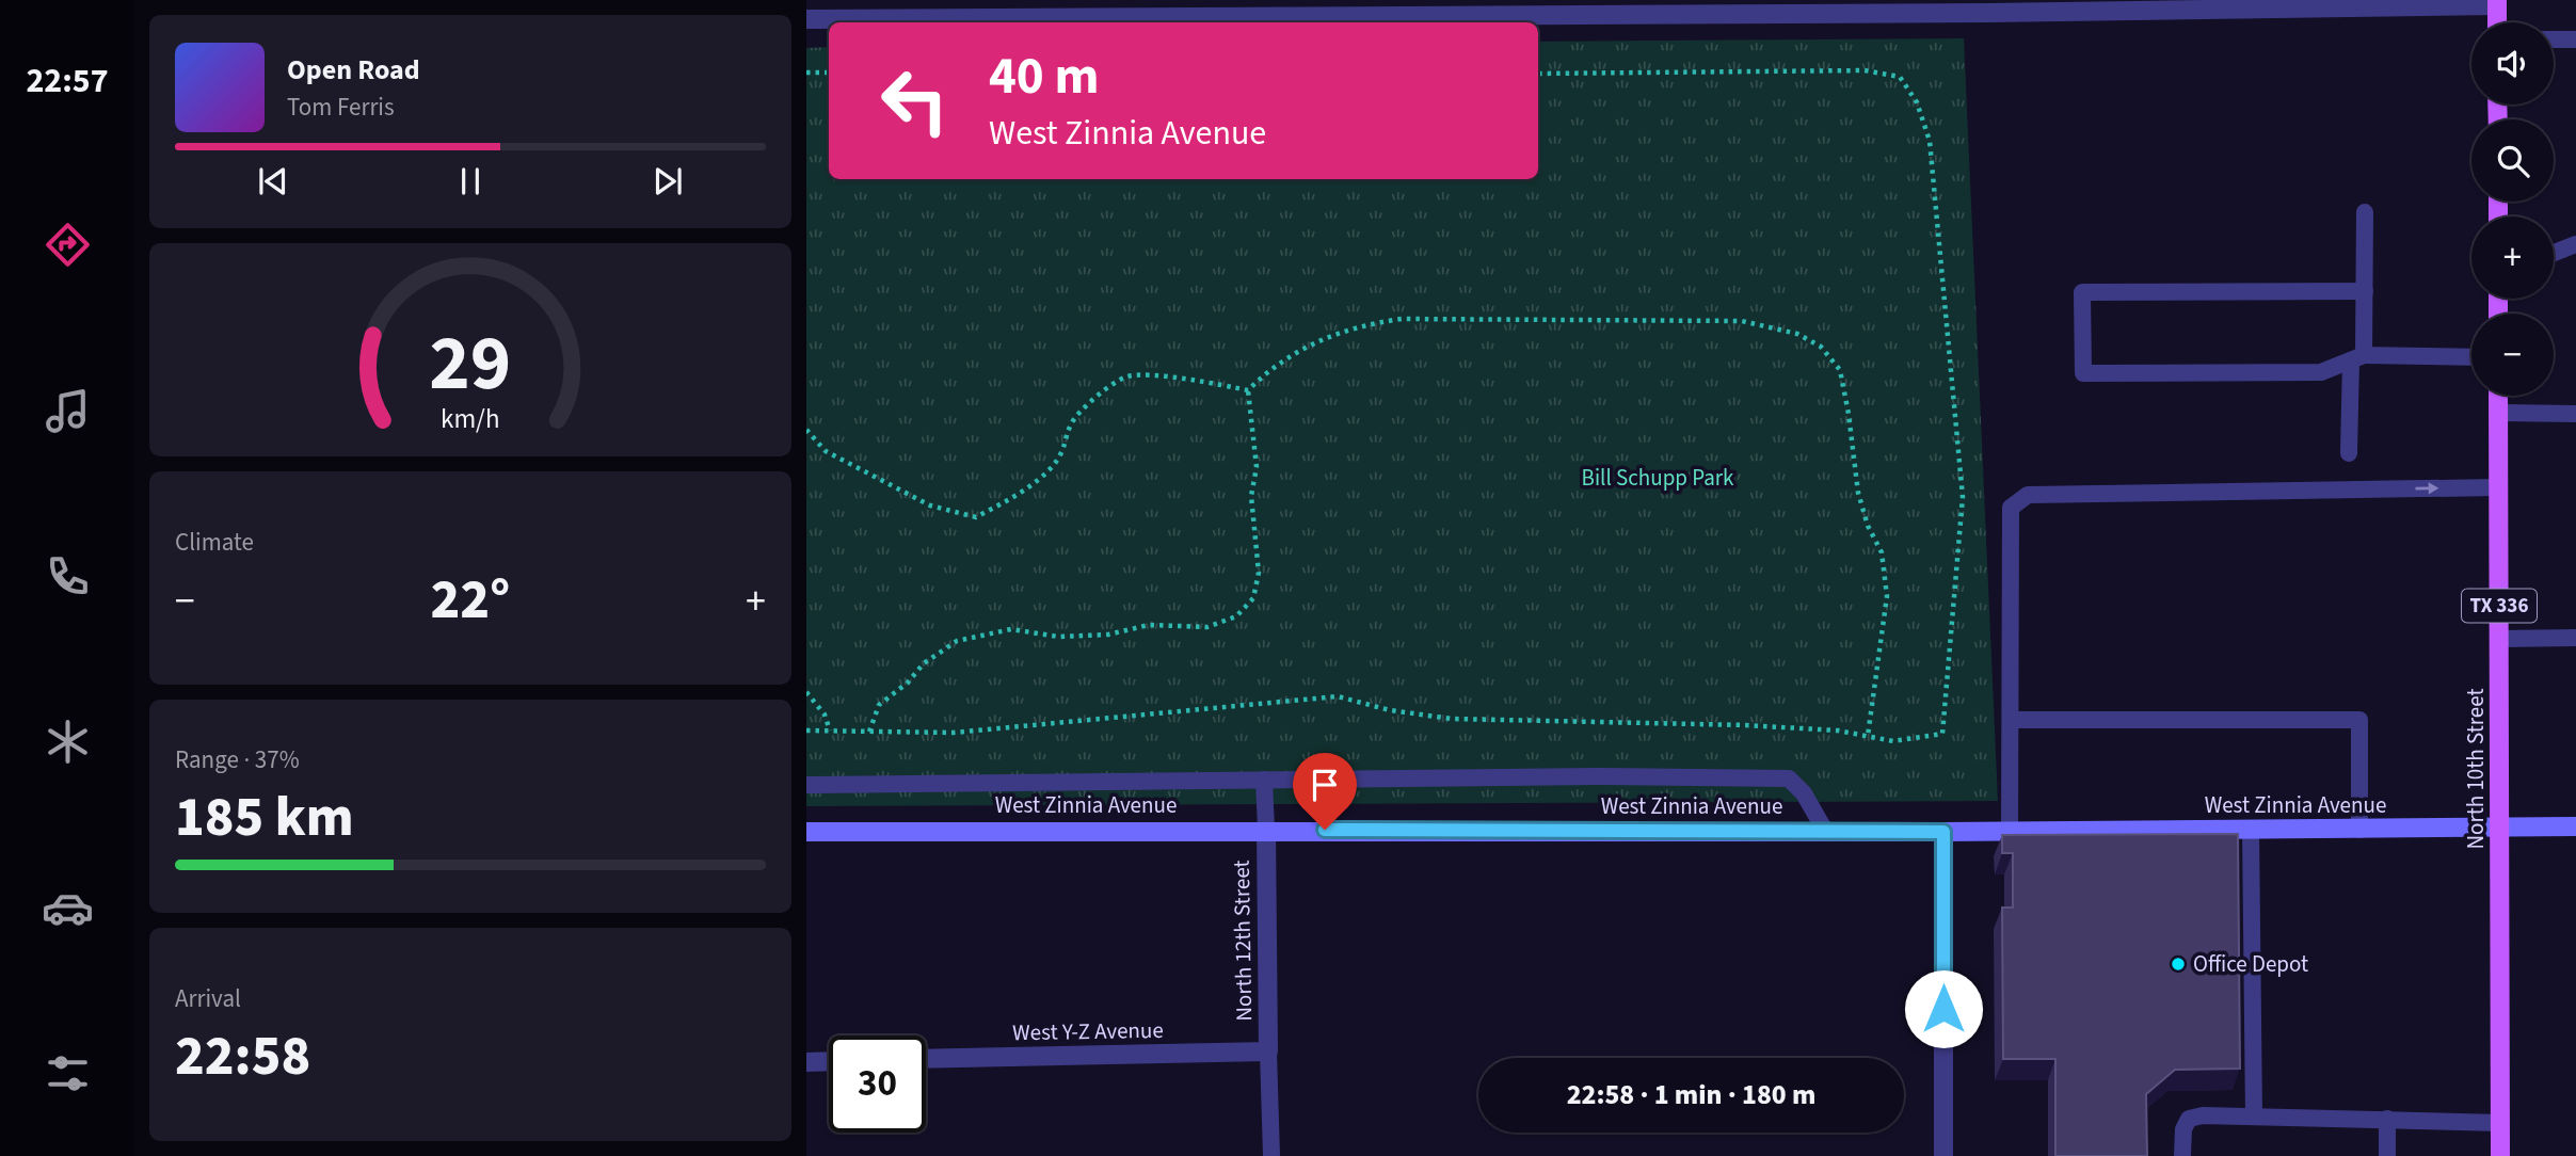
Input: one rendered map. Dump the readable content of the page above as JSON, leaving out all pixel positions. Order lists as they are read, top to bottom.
{
  "streets": {
    "main road": ["TX 336", "North 10th Street"],
    "street": ["West Zinnia Avenue", "North 12th Street", "West Y-Z Avenue"]
  },
  "crossings": [
    ["North 10th Street", "West Zinnia Avenue"],
    ["West Zinnia Avenue", "North 12th Street"],
    ["North 12th Street", "West Y-Z Avenue"]
  ],
  "parks": ["Bill Schupp Park"],
  "places": ["Office Depot"],
  "page": {
    "tabs": "22:57",
    "map_buttons": ["+", "−"],
    "turn": ["40 m", "West Zinnia Avenue"],
    "song": ["Open Road", "Tom Ferris"],
    "tile": [
      "Climate",
      ["Range · 37%", "185 km"],
      ["Arrival", "22:58"]
    ],
    "heat": ["−", "22°", "+"],
    "limit": "30",
    "trip": "22:58 · 1 min · 180 m",
    "gauge": ["29", "km/h"]
  }
}
